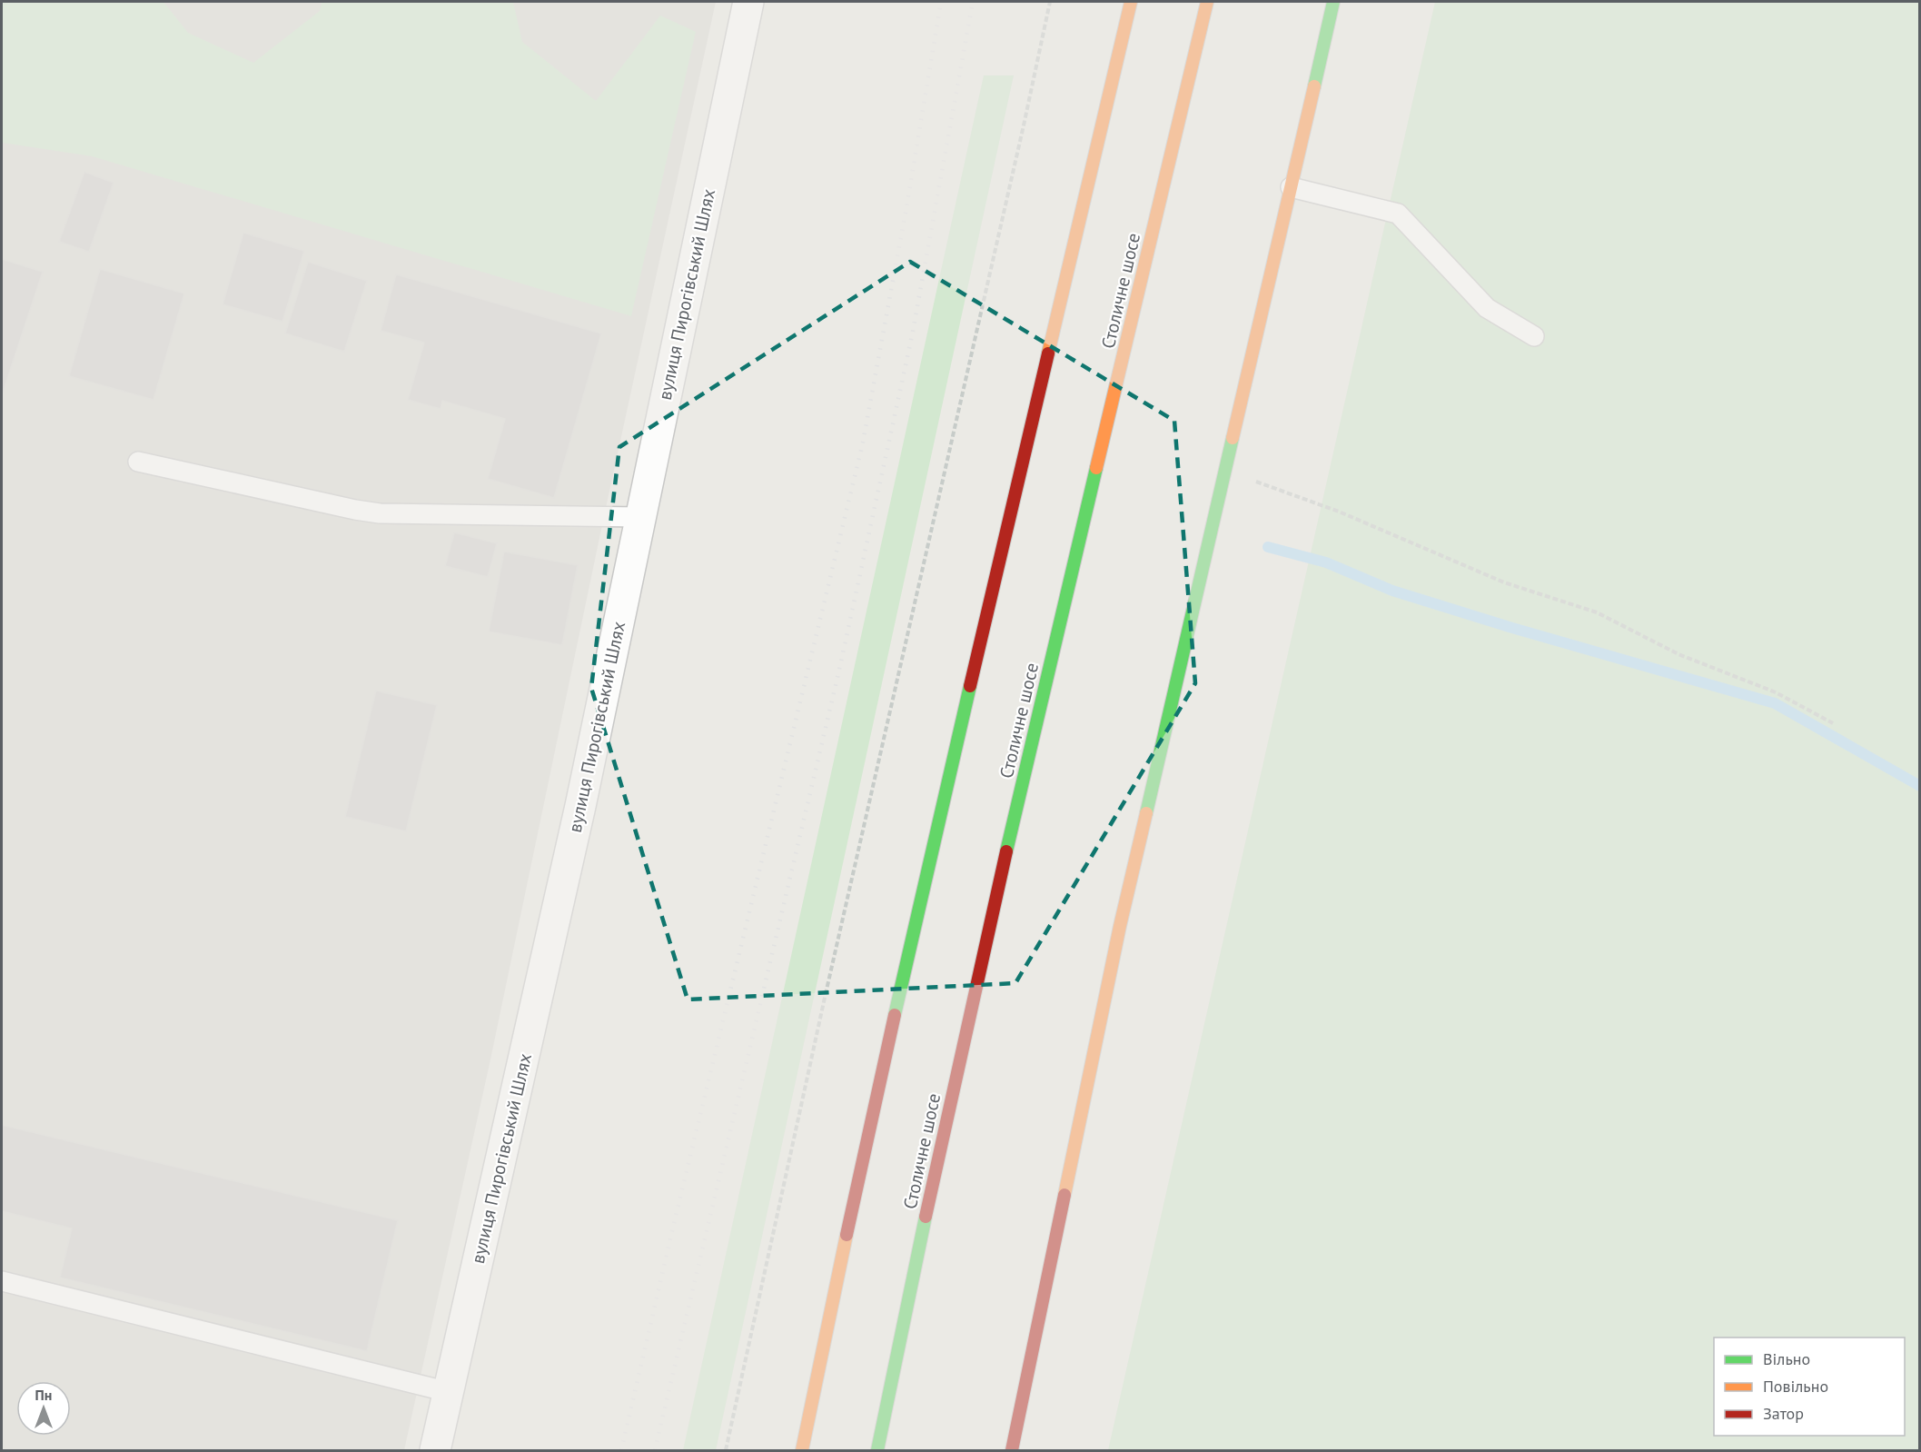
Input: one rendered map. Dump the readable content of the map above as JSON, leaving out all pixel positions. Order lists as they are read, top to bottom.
{
  "streets": {
    "main road": ["Столичне шосе"],
    "street": ["вулиця Пирогівський Шлях"]
  },
  "legend": ["Вільно", "Повільно", "Затор"],
  "north": "top"
}
